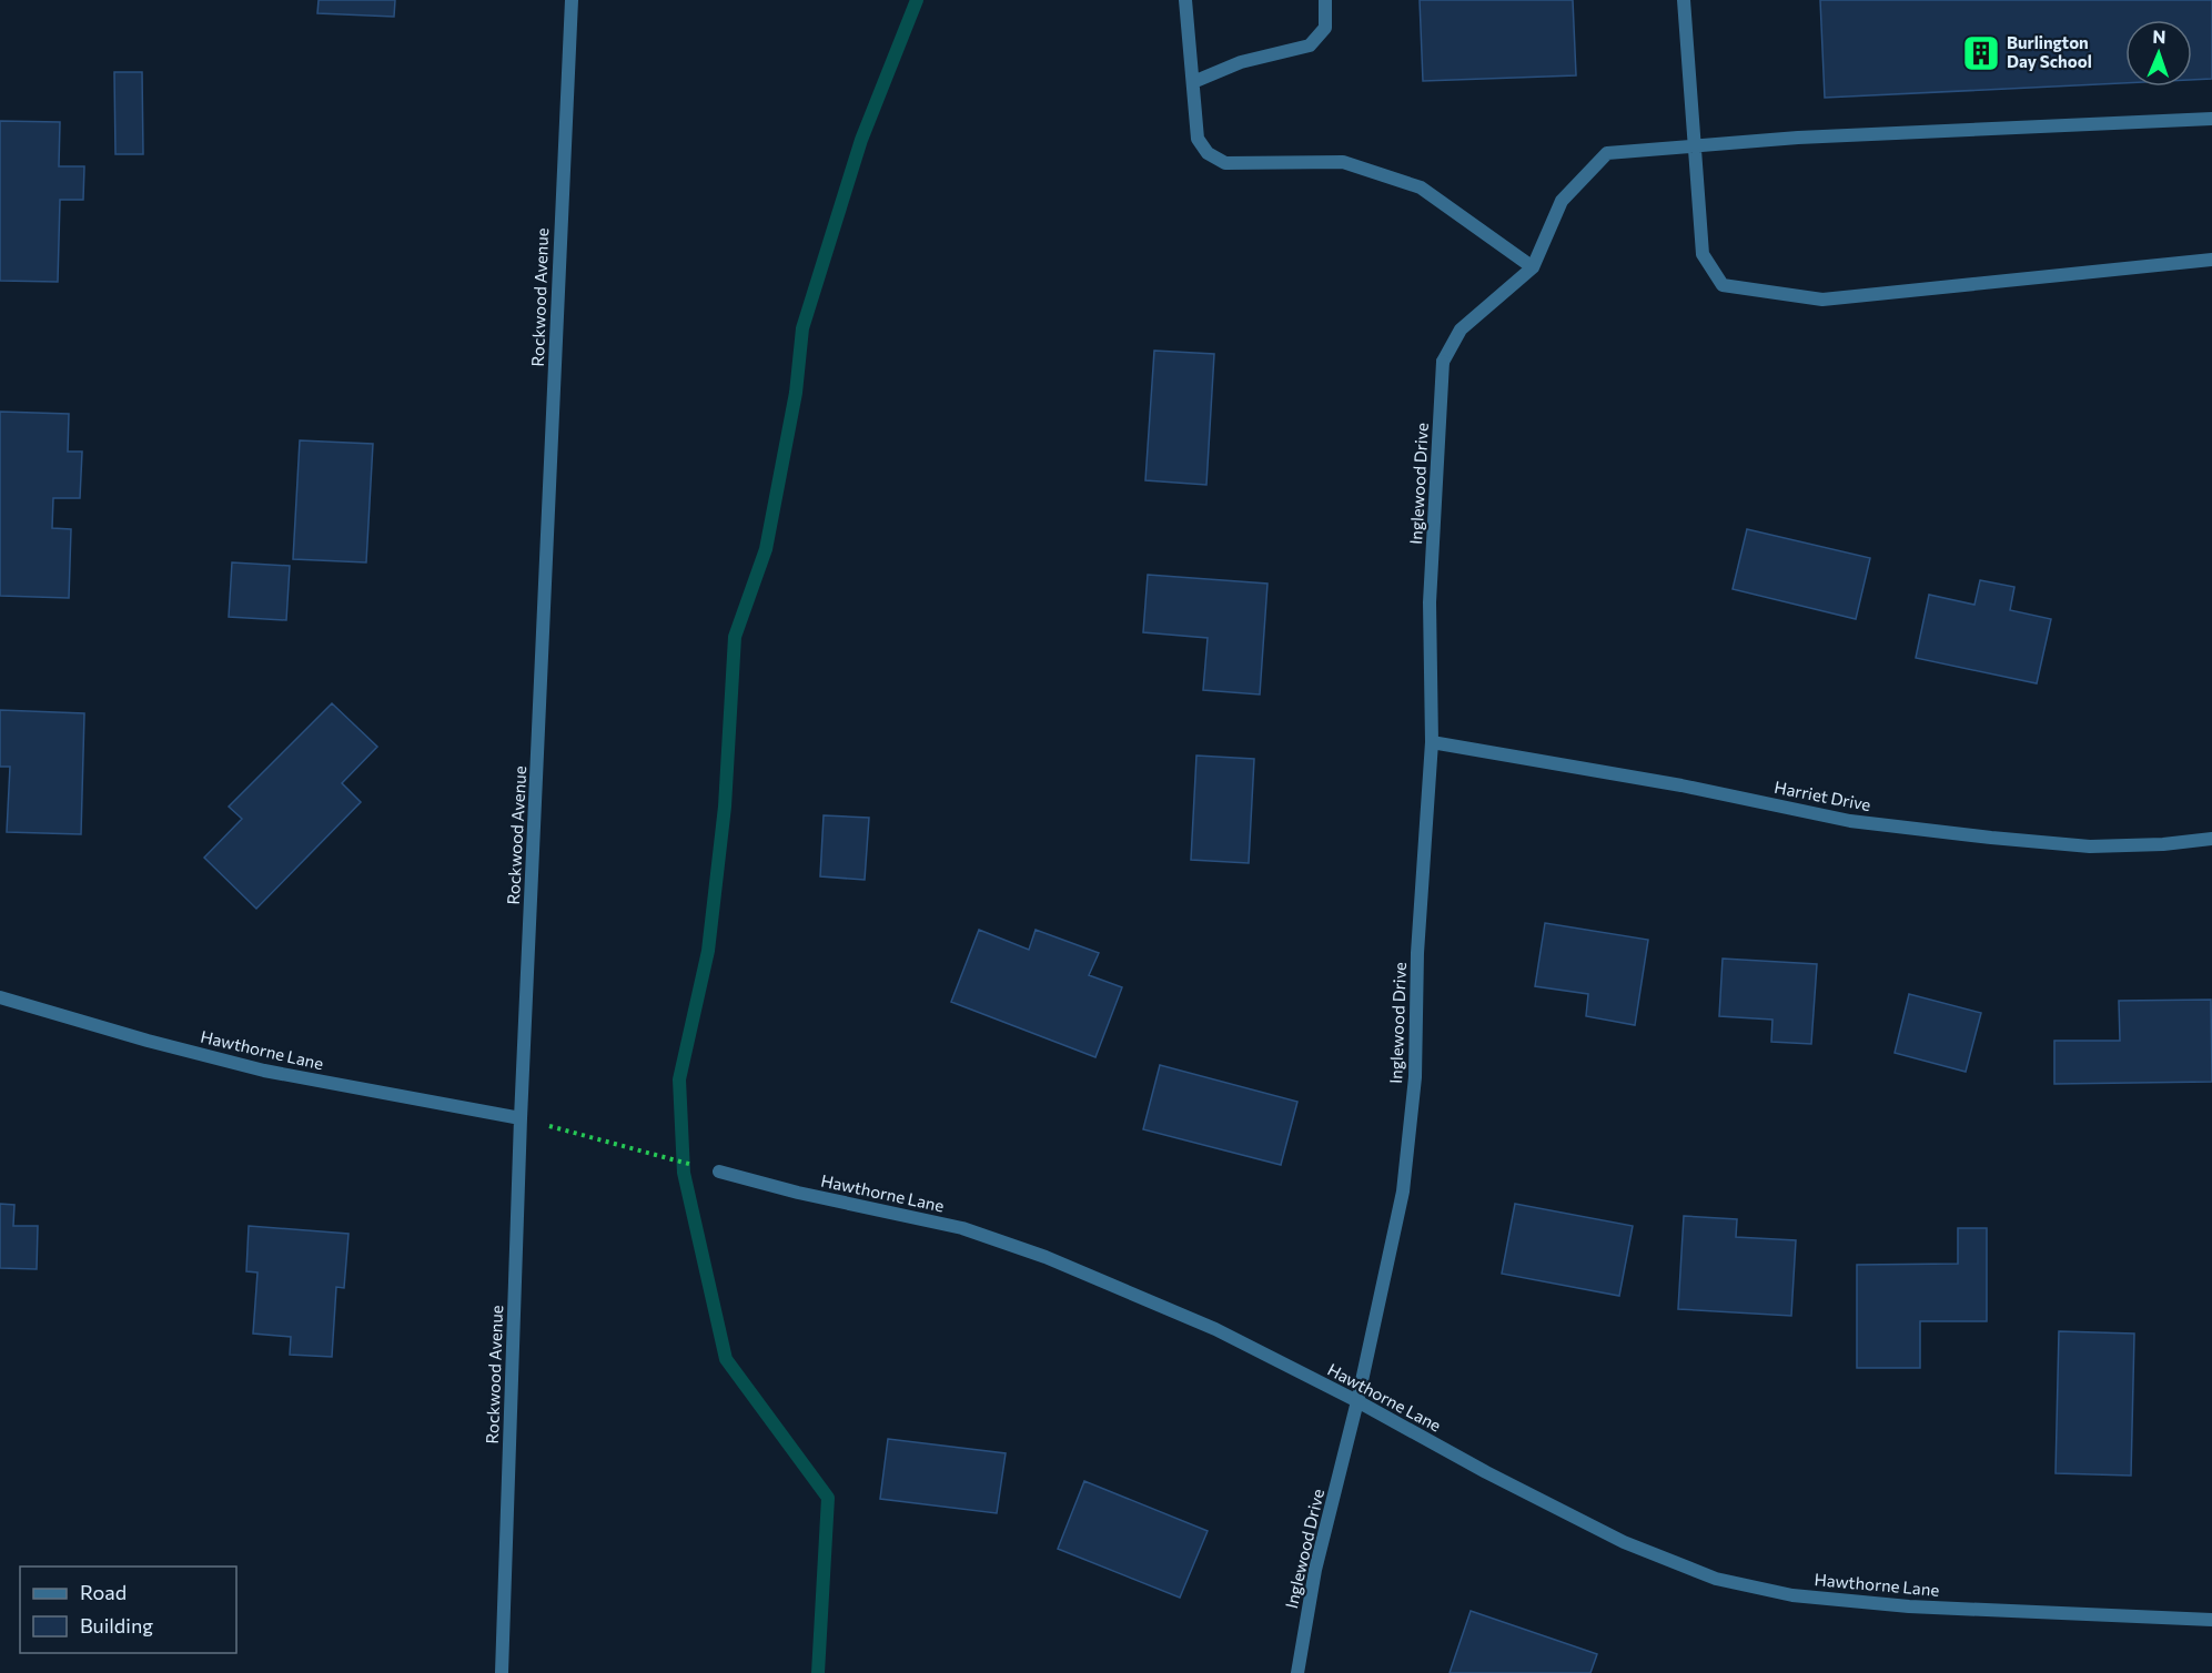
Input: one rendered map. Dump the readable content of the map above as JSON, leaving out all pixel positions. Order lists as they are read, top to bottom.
{
  "streets": {
    "street": [
      "Rockwood Avenue",
      "Inglewood Drive",
      "Harriet Drive",
      "Hawthorne Lane"
    ]
  },
  "crossings": [
    ["Rockwood Avenue", "Hawthorne Lane"],
    ["Inglewood Drive", "Harriet Drive"],
    ["Inglewood Drive", "Hawthorne Lane"]
  ],
  "places": {
    "building": ["Burlington Day School"]
  },
  "legend": ["Road", "Building"],
  "north": "top"
}
